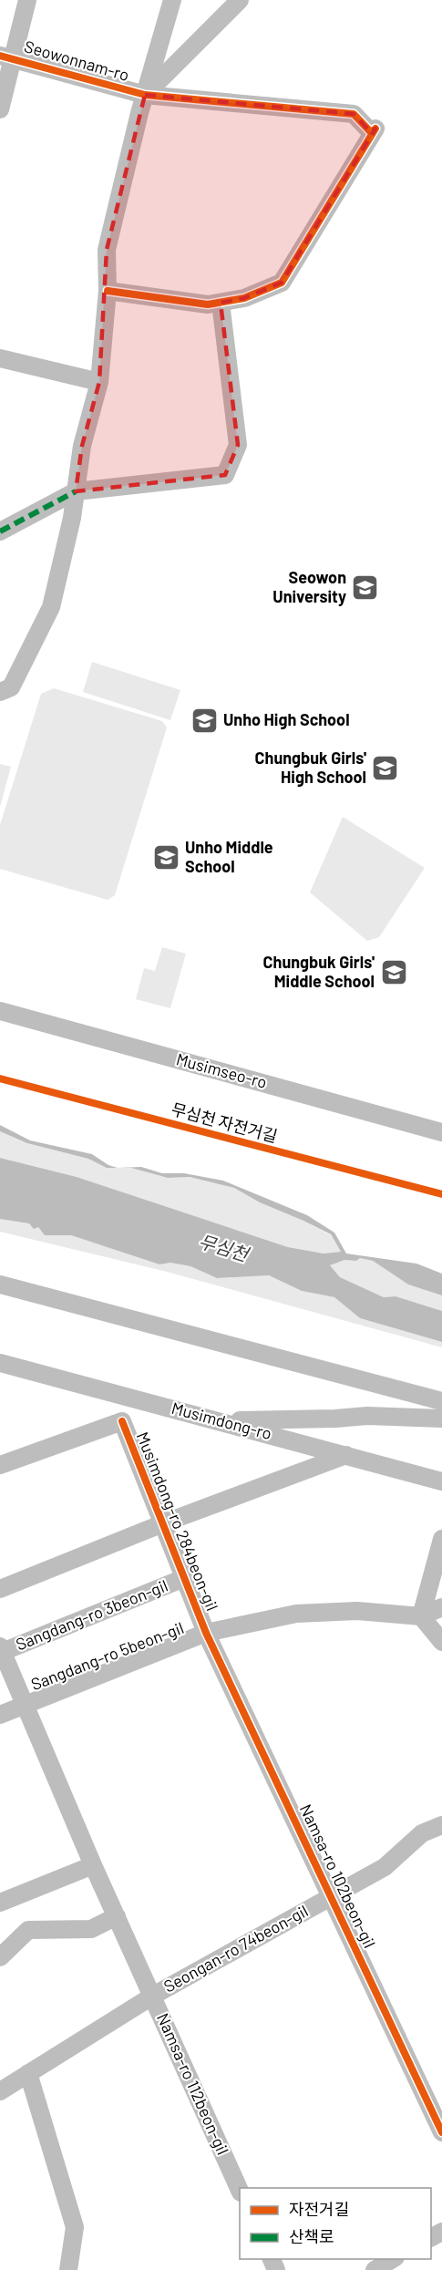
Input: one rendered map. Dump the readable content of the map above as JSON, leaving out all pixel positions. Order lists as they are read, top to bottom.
{
  "streets": {
    "street": [
      "Seowonnam-ro",
      "Musimseo-ro",
      "Musimdong-ro",
      "Musimdong-ro 284beon-gil",
      "Sangdang-ro 3beon-gil",
      "Sangdang-ro 5beon-gil",
      "Namsa-ro 102beon-gil",
      "Seongan-ro 74beon-gil",
      "Namsa-ro 112beon-gil"
    ],
    "cycle path": ["무심천 자전거길"]
  },
  "crossings": [
    ["Musimdong-ro 284beon-gil", "Sangdang-ro 3beon-gil"],
    ["Musimdong-ro 284beon-gil", "Sangdang-ro 5beon-gil"],
    ["Musimdong-ro 284beon-gil", "Namsa-ro 102beon-gil"],
    ["Sangdang-ro 3beon-gil", "Namsa-ro 112beon-gil"],
    ["Sangdang-ro 5beon-gil", "Namsa-ro 102beon-gil"],
    ["Sangdang-ro 5beon-gil", "Namsa-ro 112beon-gil"],
    ["Namsa-ro 102beon-gil", "Seongan-ro 74beon-gil"],
    ["Seongan-ro 74beon-gil", "Namsa-ro 112beon-gil"]
  ],
  "water": ["무심천"],
  "places": {
    "school or university": [
      "Seowon University",
      "Unho High School",
      "Chungbuk Girls' High School",
      "Unho Middle School",
      "Chungbuk Girls' Middle School"
    ]
  },
  "legend": ["자전거길", "산책로"]
}
